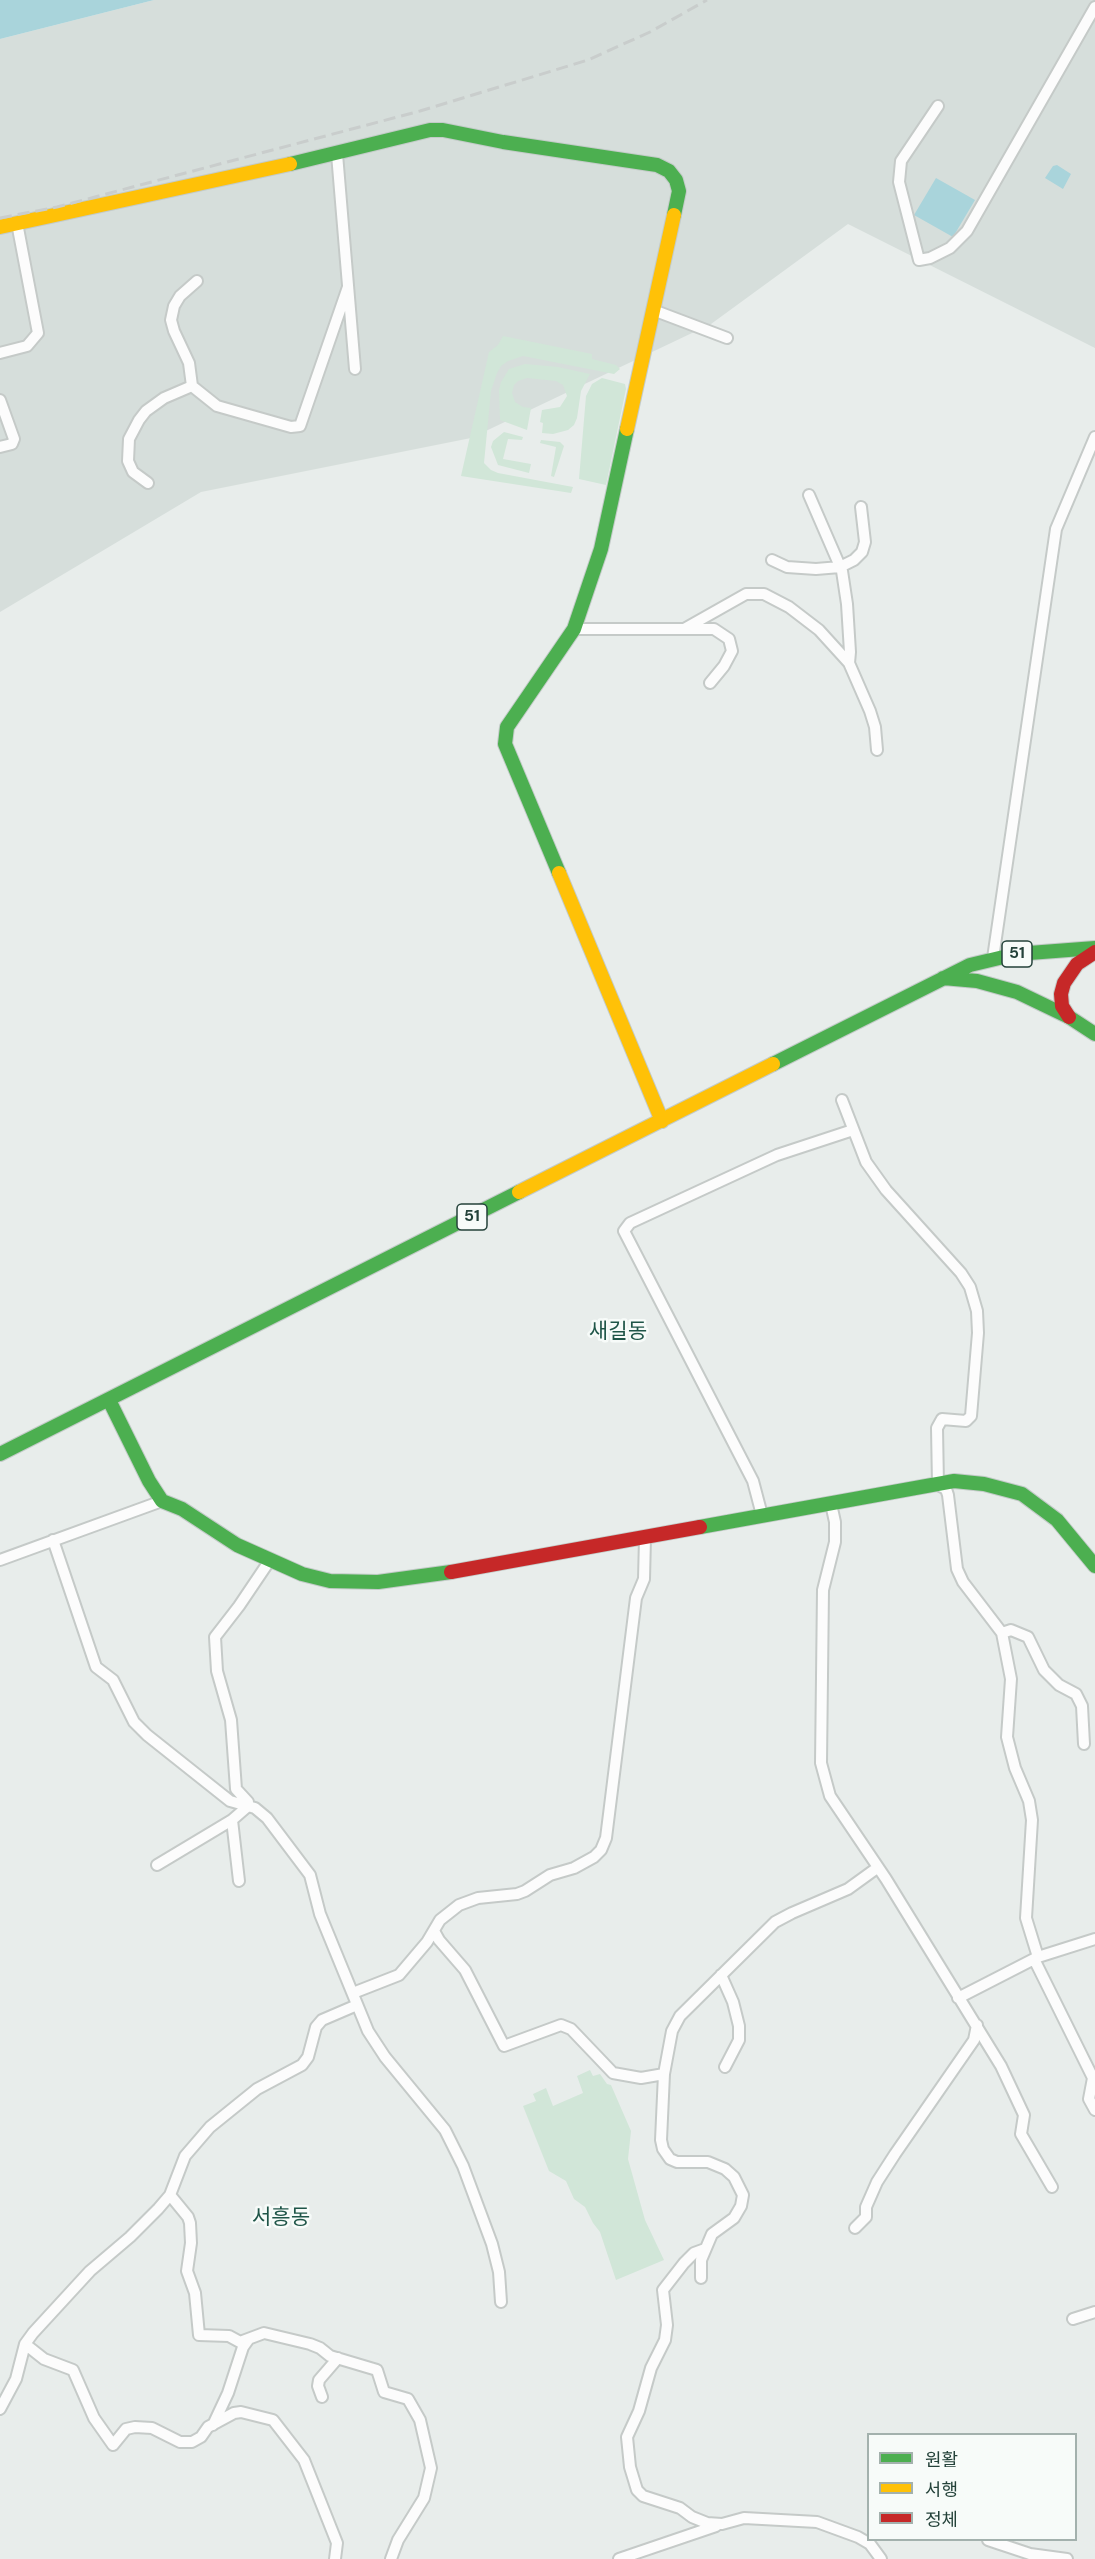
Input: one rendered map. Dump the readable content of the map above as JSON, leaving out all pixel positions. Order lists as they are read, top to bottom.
{
  "streets": {
    "street": ["51"]
  },
  "districts": ["새길동", "서흥동"],
  "legend": ["원활", "서행", "정체"]
}
